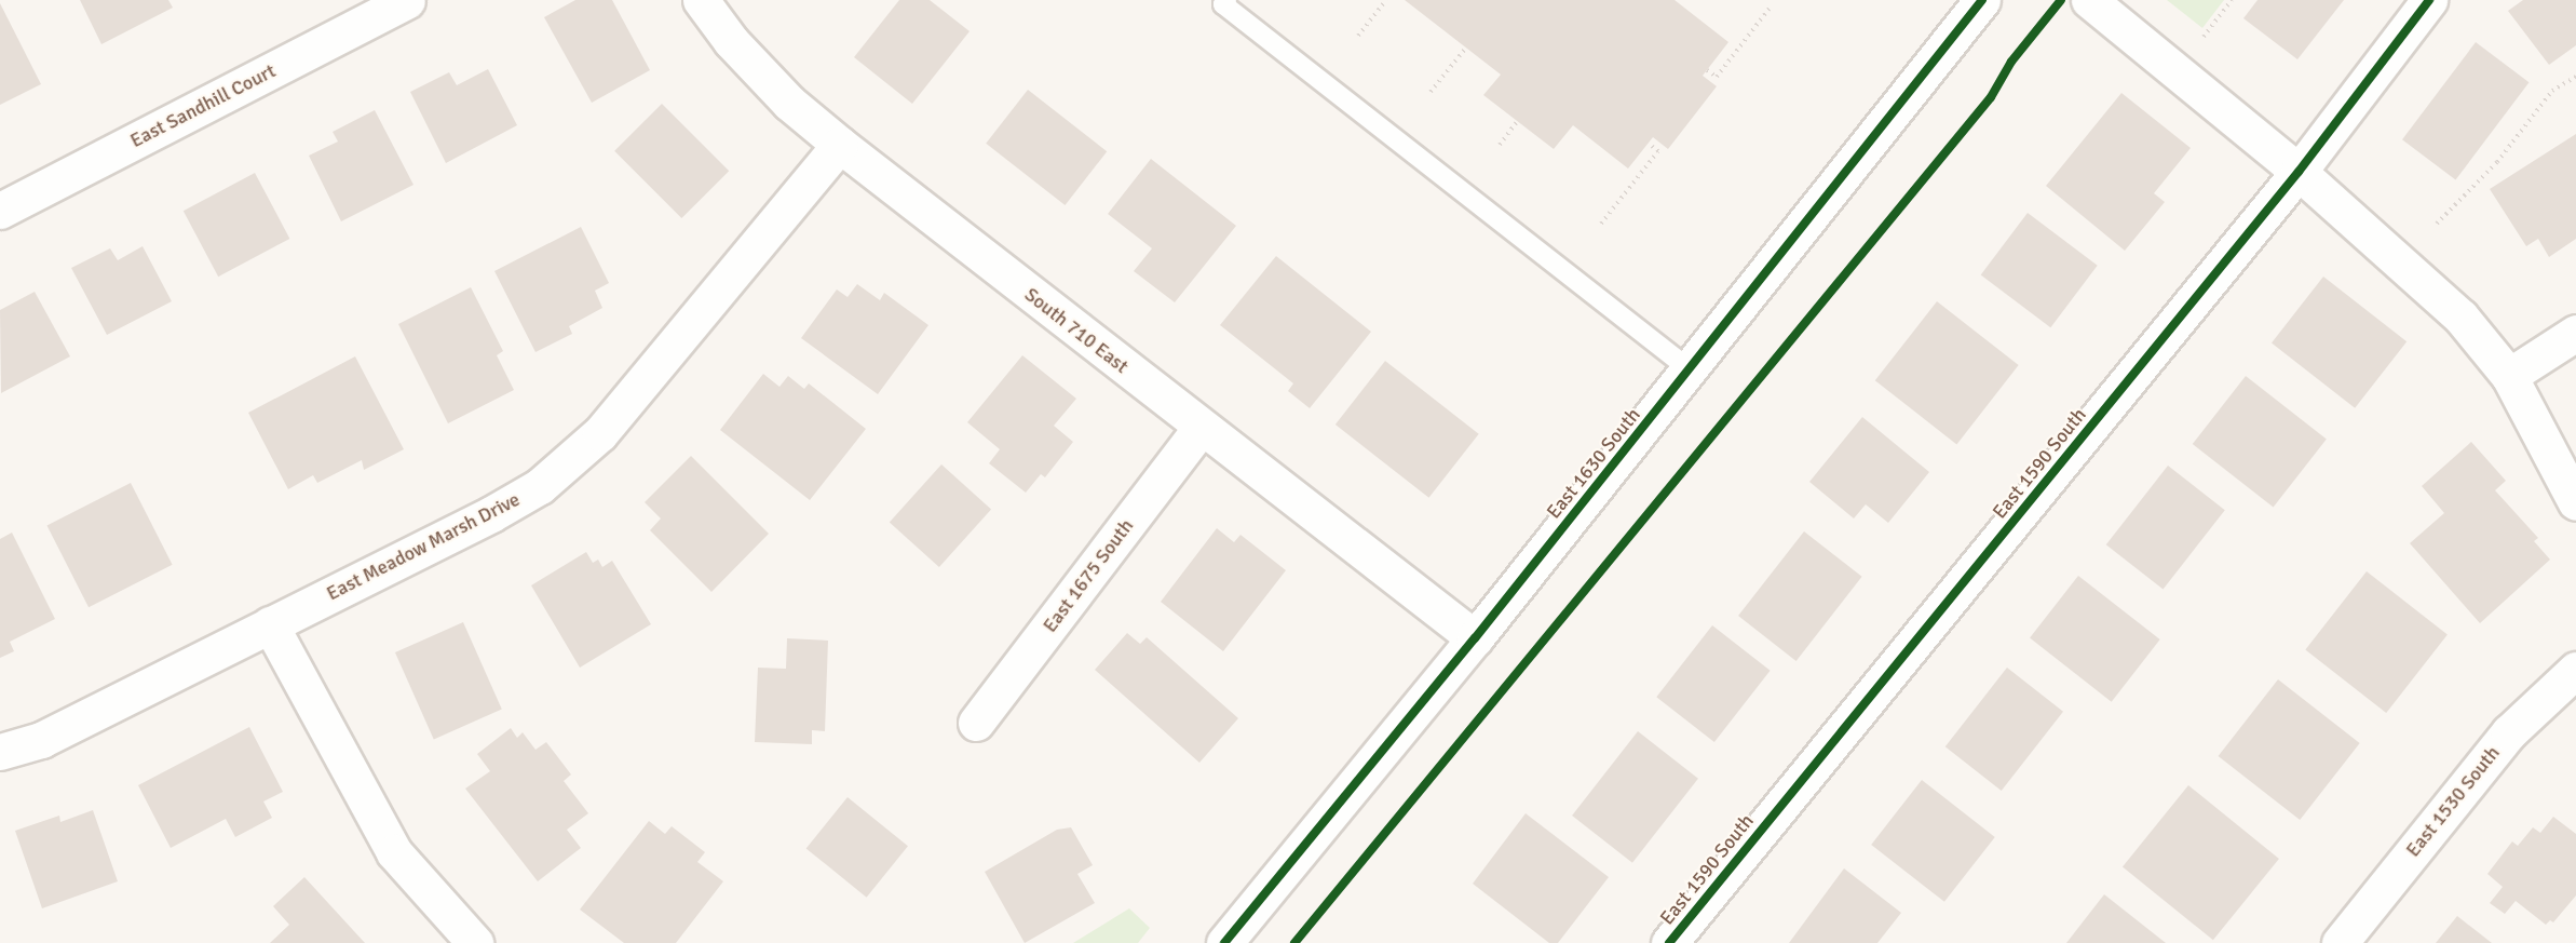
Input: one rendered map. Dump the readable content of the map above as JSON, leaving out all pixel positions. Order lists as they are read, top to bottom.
{
  "streets": {
    "street": [
      "East Sandhill Court",
      "South 710 East",
      "East 1630 South",
      "East 1590 South",
      "East Meadow Marsh Drive",
      "East 1675 South",
      "East 1530 South"
    ]
  },
  "crossings": [
    ["South 710 East", "East 1630 South"],
    ["South 710 East", "East Meadow Marsh Drive"],
    ["South 710 East", "East 1675 South"]
  ]
}
